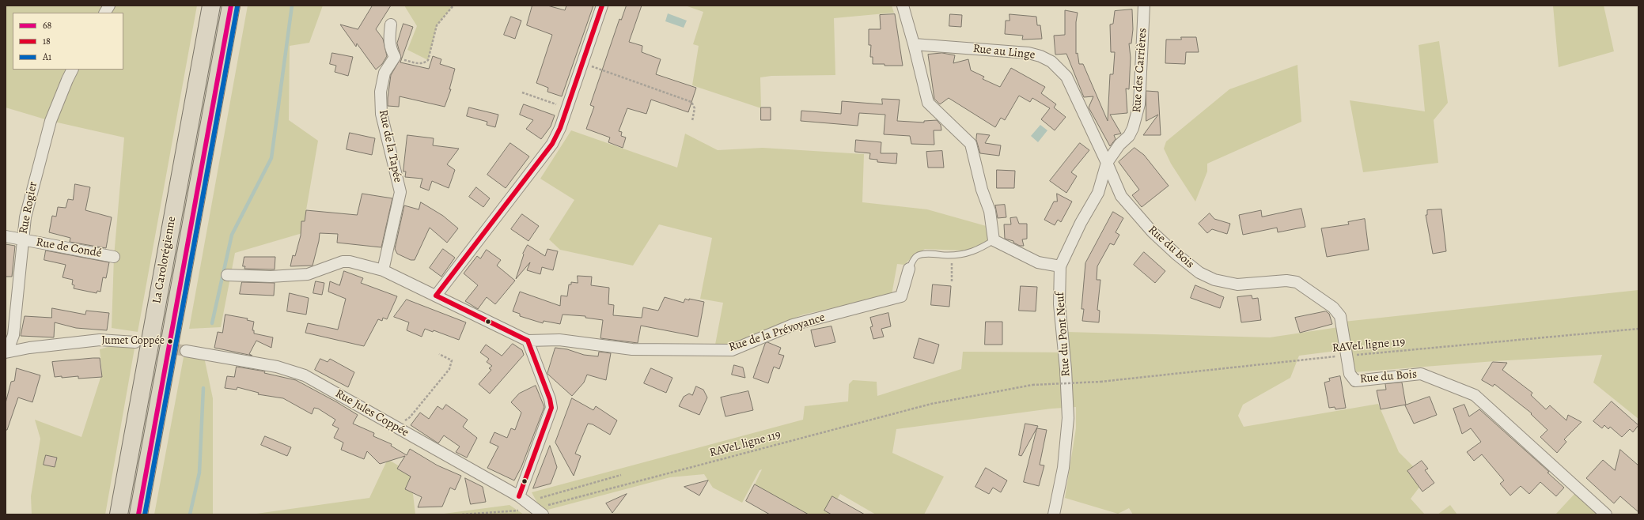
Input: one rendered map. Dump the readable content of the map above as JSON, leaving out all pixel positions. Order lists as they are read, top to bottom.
{
  "streets": {
    "highway": ["La Carolorégienne"],
    "street": [
      "Rue au Linge",
      "Rue des Carrières",
      "Rue de la Tapée",
      "Rue Rogier",
      "Rue du Bois",
      "Rue de Condé",
      "Rue de la Prévoyance",
      "Rue du Pont Neuf",
      "Rue Jules Coppée"
    ],
    "path": ["RAVeL ligne 119"]
  },
  "crossings": [
    ["Rue au Linge", "Rue des Carrières"],
    ["Rue au Linge", "Rue du Bois"],
    ["Rue au Linge", "Rue du Pont Neuf"],
    ["Rue des Carrières", "Rue du Bois"],
    ["Rue des Carrières", "Rue du Pont Neuf"],
    ["Rue Rogier", "Rue de Condé"],
    ["Rue du Bois", "Rue du Pont Neuf"],
    ["Rue du Bois", "RAVeL ligne 119"],
    ["RAVeL ligne 119", "Rue Jules Coppée"]
  ],
  "places": ["Jumet Coppée"],
  "lines": ["transit line 68", "transit line 18", "transit line A1"],
  "legend": ["68", "18", "A1"]
}
